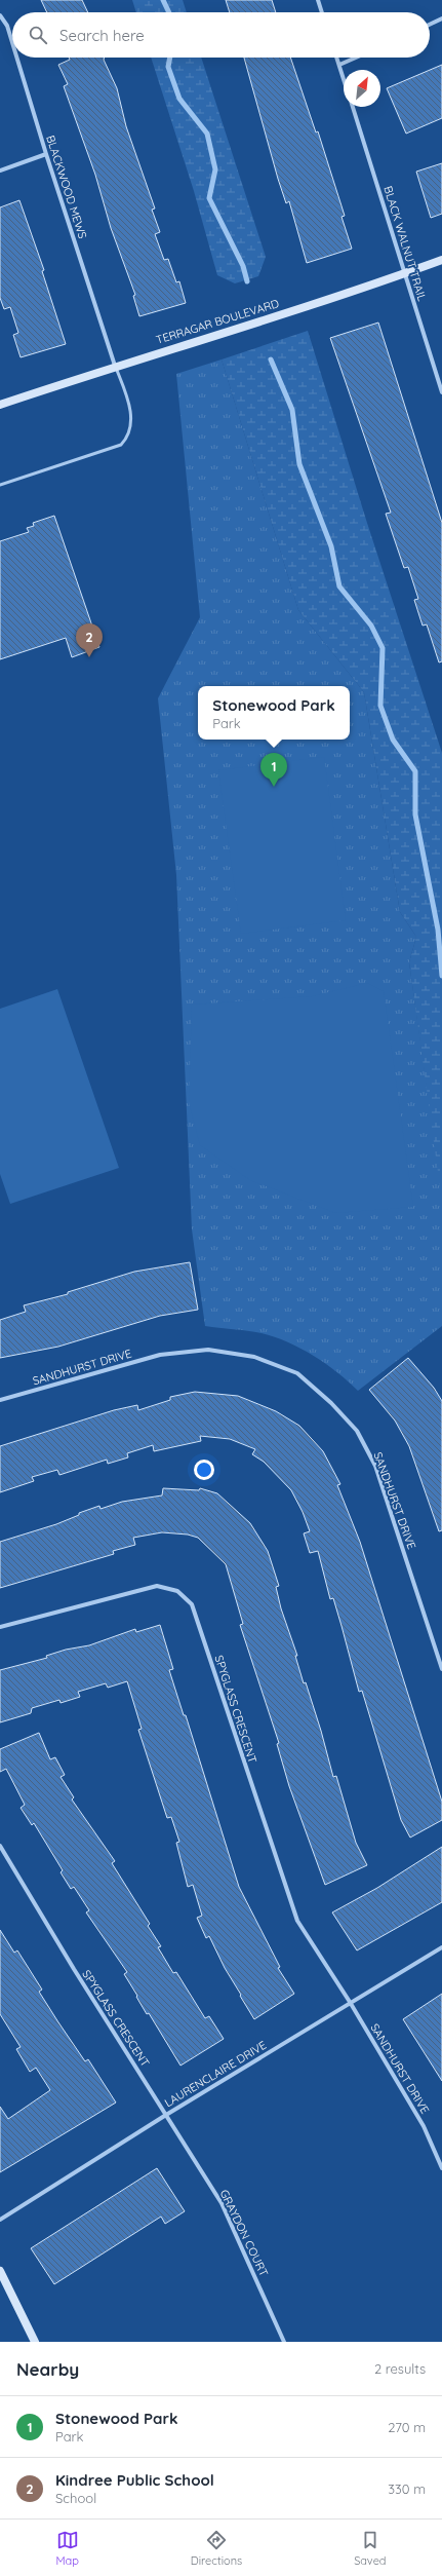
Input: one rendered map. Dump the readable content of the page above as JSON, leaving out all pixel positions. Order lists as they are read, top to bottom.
{
  "streets": {
    "street": [
      "BLACKWOOD MEWS",
      "BLACK WALNUT TRAIL",
      "TERRAGAR BOULEVARD",
      "SANDHURST DRIVE",
      "SPYGLASS CRESCENT",
      "LAURENCLAIRE DRIVE",
      "GRAYDON COURT"
    ]
  },
  "crossings": [
    ["BLACKWOOD MEWS", "TERRAGAR BOULEVARD"],
    ["BLACK WALNUT TRAIL", "TERRAGAR BOULEVARD"],
    ["SANDHURST DRIVE", "SPYGLASS CRESCENT"],
    ["SANDHURST DRIVE", "LAURENCLAIRE DRIVE"],
    ["SPYGLASS CRESCENT", "LAURENCLAIRE DRIVE"],
    ["SPYGLASS CRESCENT", "GRAYDON COURT"],
    ["LAURENCLAIRE DRIVE", "GRAYDON COURT"]
  ],
  "north": "top right",
  "page": {
    "search": "Search here",
    "pins": ["2", "1"],
    "popup": ["Stonewood Park", "Park"],
    "heading": ["Nearby", "2 results"],
    "list": [
      {
        "mark": "1",
        "name": "Stonewood Park",
        "note": "Park",
        "value": "270 m"
      },
      {
        "mark": "2",
        "name": "Kindree Public School",
        "note": "School",
        "value": "330 m"
      }
    ],
    "nav": ["Map", "Directions", "Saved"]
  }
}
